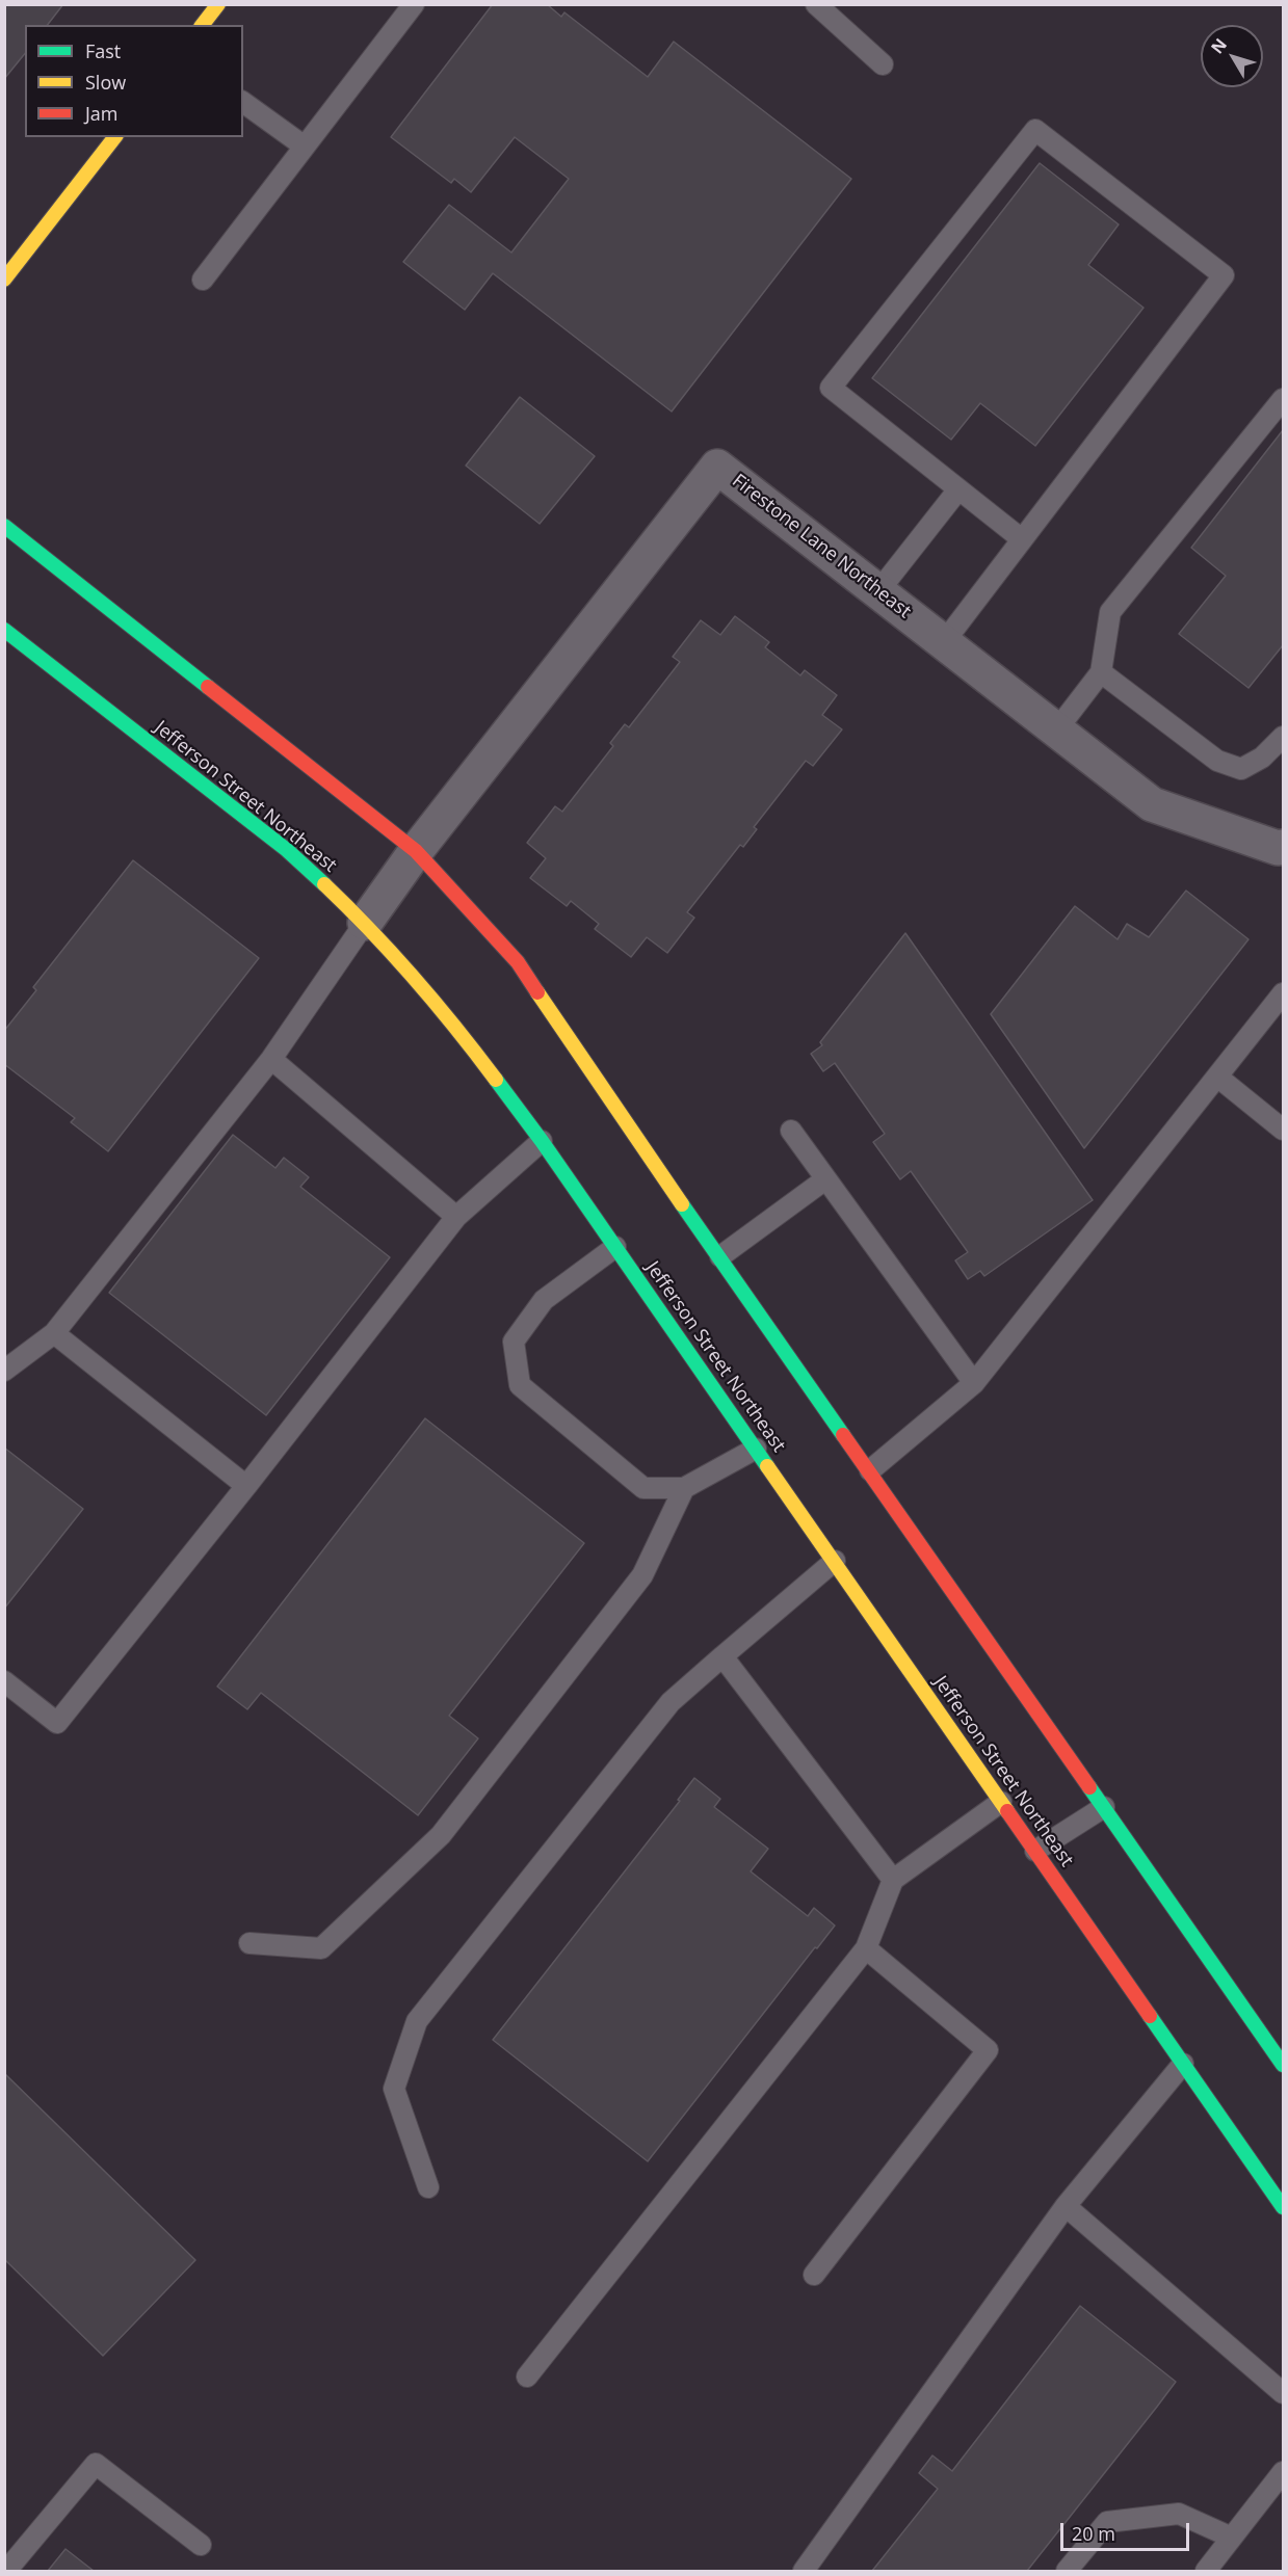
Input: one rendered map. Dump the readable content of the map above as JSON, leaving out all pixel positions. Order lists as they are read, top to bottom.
{
  "streets": {
    "main road": ["Jefferson Street Northeast"],
    "street": ["Firestone Lane Northeast"]
  },
  "crossings": [
    ["Firestone Lane Northeast", "Jefferson Street Northeast"]
  ],
  "legend": ["Fast", "Slow", "Jam"],
  "scale_bar": "20 m",
  "north": "top left"
}
